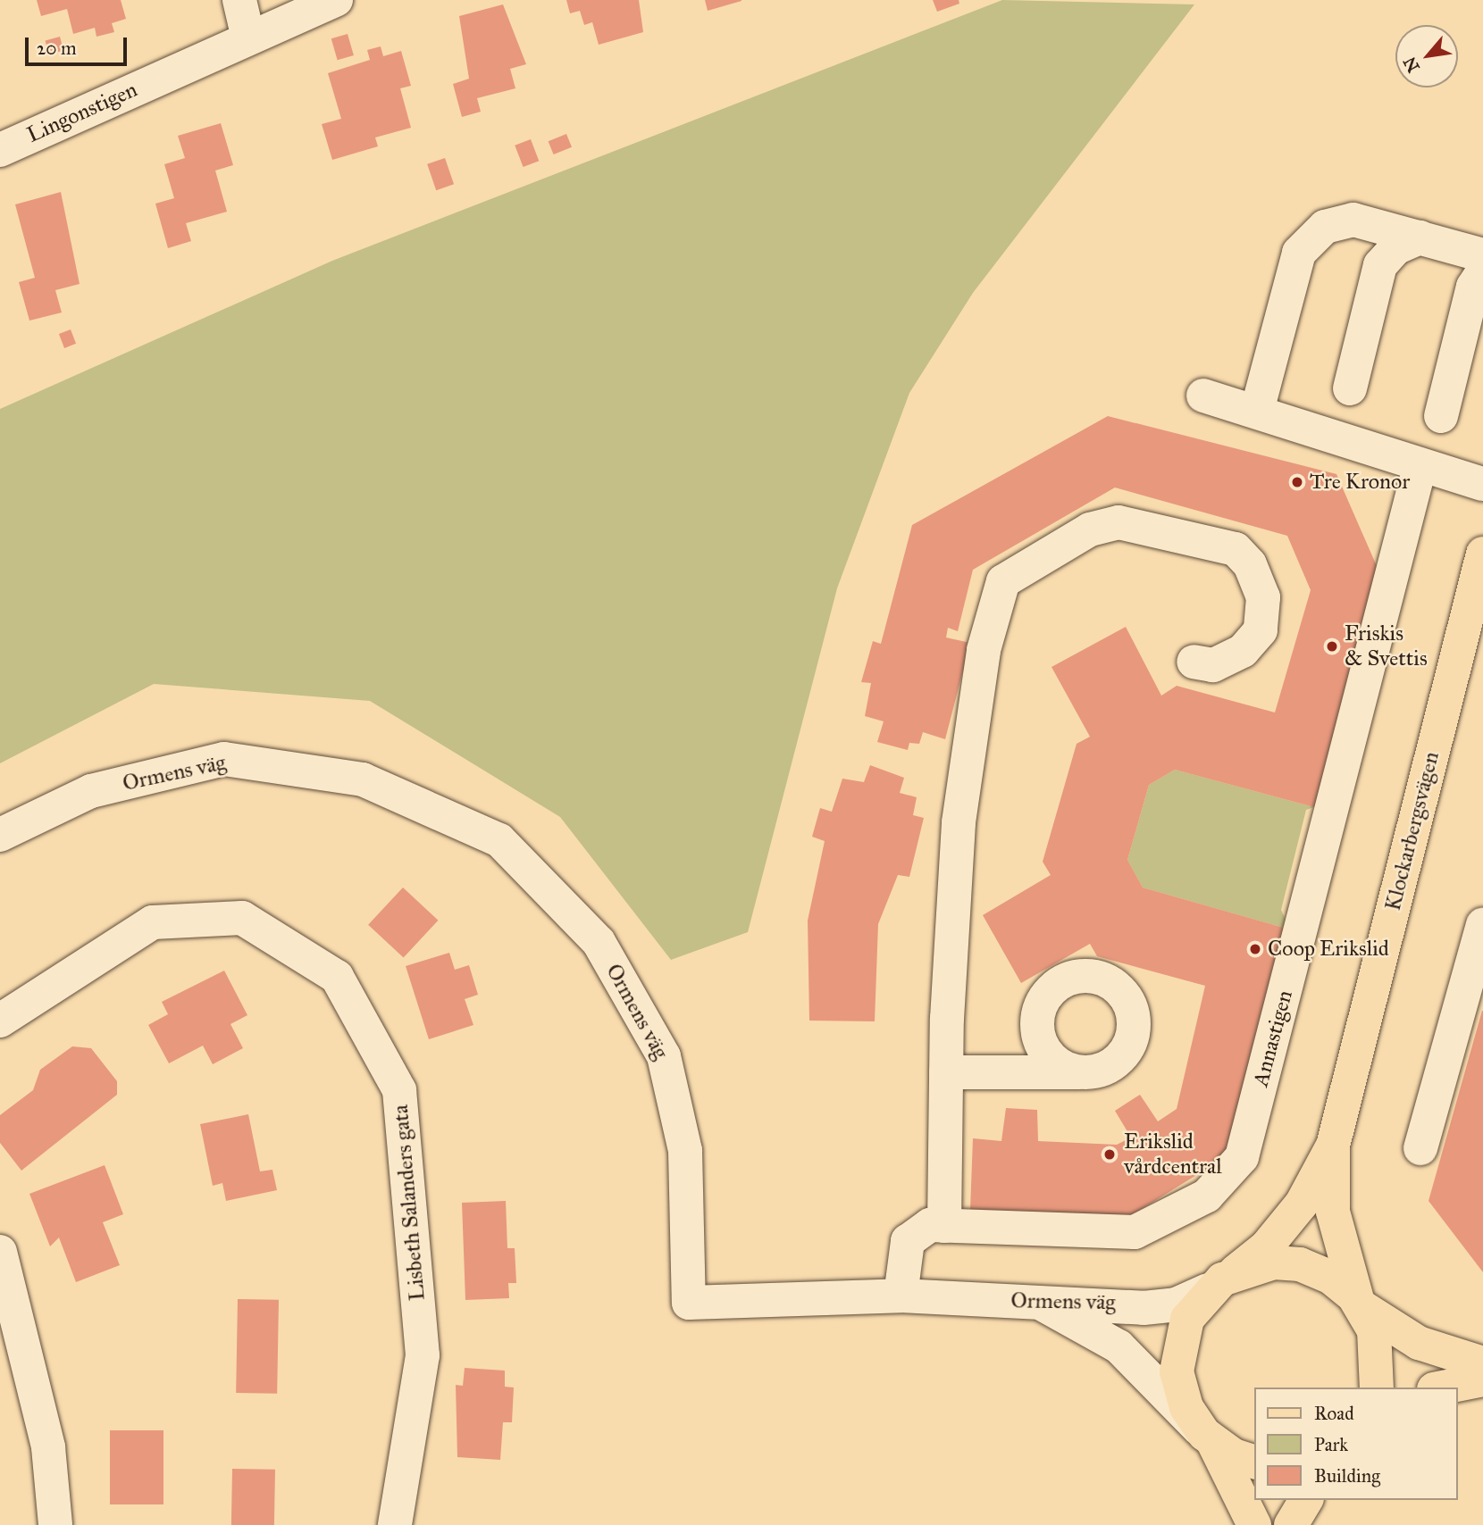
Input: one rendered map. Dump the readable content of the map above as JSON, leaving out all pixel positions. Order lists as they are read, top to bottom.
{
  "streets": {
    "main road": ["Klockarbergsvägen"],
    "street": [
      "Lingonstigen",
      "Ormens väg",
      "Annastigen",
      "Lisbeth Salanders gata"
    ]
  },
  "crossings": [
    ["Ormens väg", "Annastigen"]
  ],
  "places": [
    "Tre Kronor",
    "Friskis & Svettis",
    "Coop Erikslid",
    "Erikslid vårdcentral"
  ],
  "legend": ["Road", "Park", "Building"],
  "scale_bar": "20 m",
  "north": "bottom left"
}
